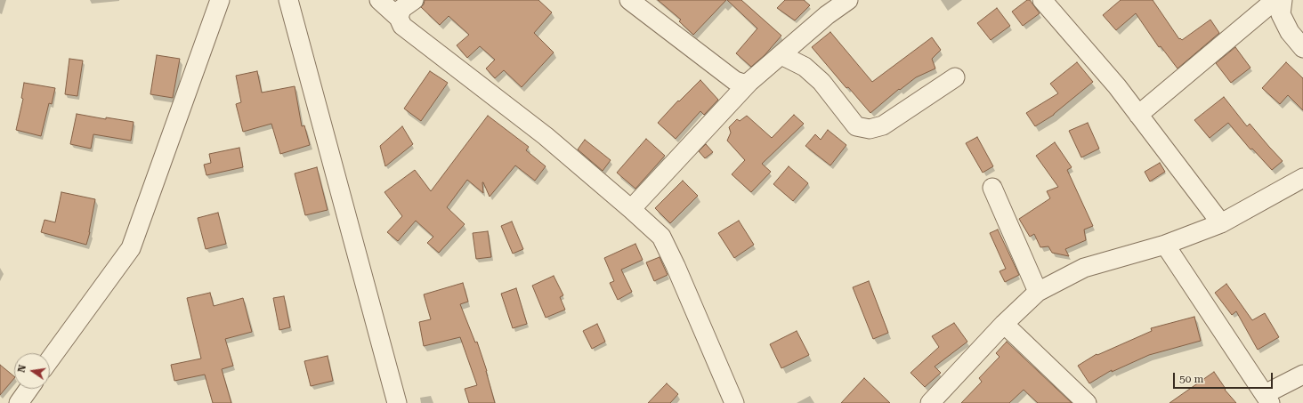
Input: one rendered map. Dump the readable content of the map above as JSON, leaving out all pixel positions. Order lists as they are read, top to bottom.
{
  "scale_bar": "50 m",
  "north": "left"
}
